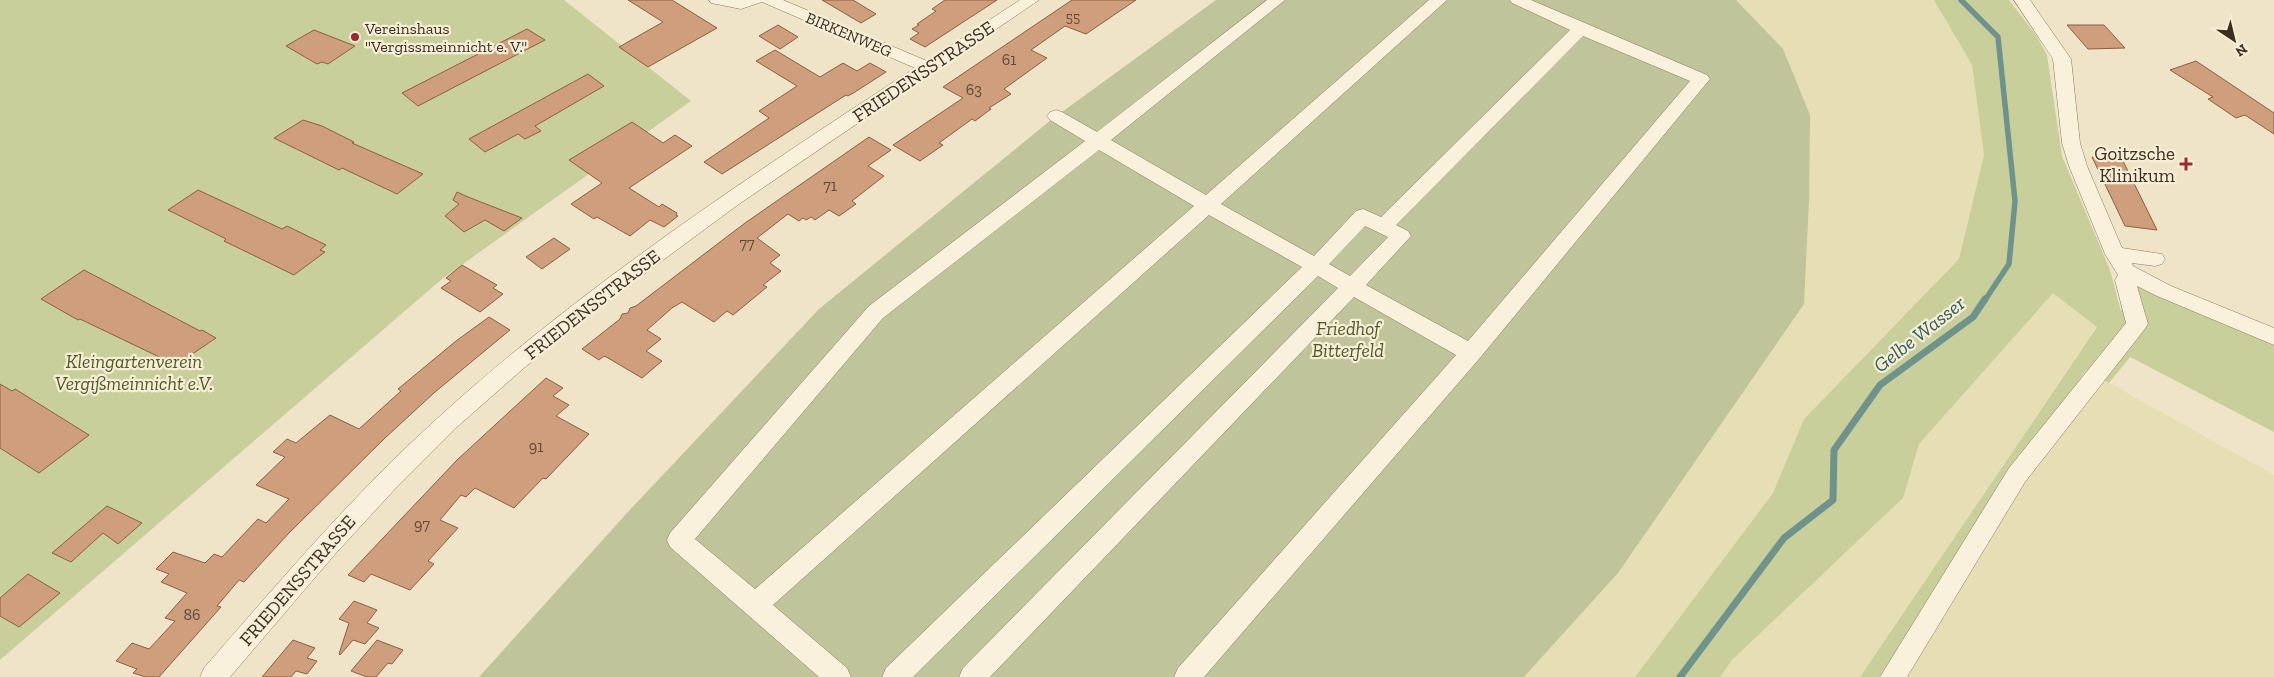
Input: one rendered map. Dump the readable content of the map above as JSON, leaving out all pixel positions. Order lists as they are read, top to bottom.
{
  "streets": {
    "street": ["BIRKENWEG", "FRIEDENSSTRASSE"]
  },
  "crossings": [
    ["BIRKENWEG", "FRIEDENSSTRASSE"]
  ],
  "water": ["Gelbe Wasser"],
  "parks": ["Friedhof Bitterfeld", "Kleingartenverein Vergißmeinnicht e.V."],
  "places": {
    "other": ["Vereinshaus \"Vergissmeinnicht e. V.\""],
    "health": ["Goitzsche Klinikum"]
  },
  "house_numbers": [
    "55",
    "61",
    "63",
    "71",
    "77",
    "91",
    "97",
    "86"
  ],
  "north": "bottom right"
}
